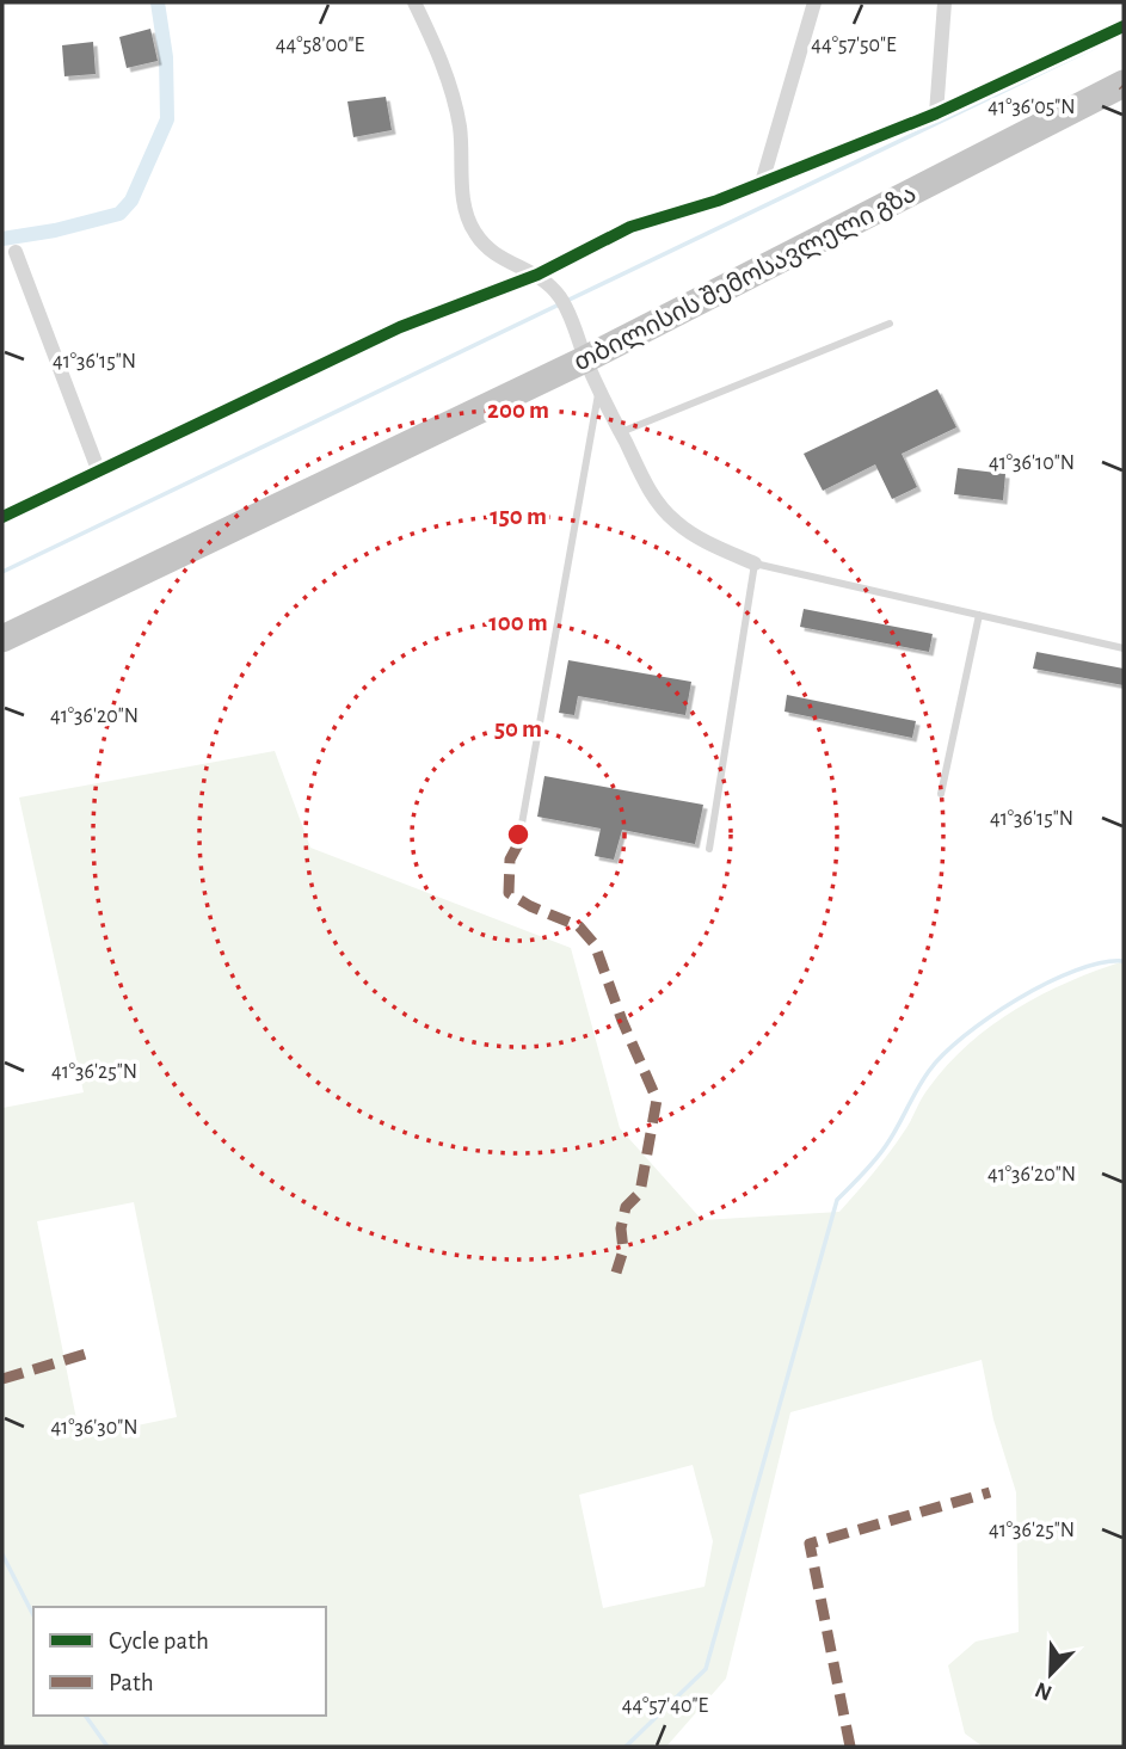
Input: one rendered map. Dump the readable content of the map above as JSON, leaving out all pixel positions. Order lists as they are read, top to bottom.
{
  "streets": {
    "highway": ["თბილისის შემოსავლელი გზა"]
  },
  "legend": ["Cycle path", "Path"],
  "north": "bottom left",
  "coordinates": [
    "44°58'00\"E",
    "44°57'50\"E",
    "41°36'05\"N",
    "41°36'15\"N",
    "41°36'10\"N",
    "41°36'20\"N",
    "41°36'25\"N",
    "41°36'30\"N",
    "44°57'40\"E"
  ],
  "rings": [
    "200 m",
    "150 m",
    "100 m",
    "50 m"
  ]
}
